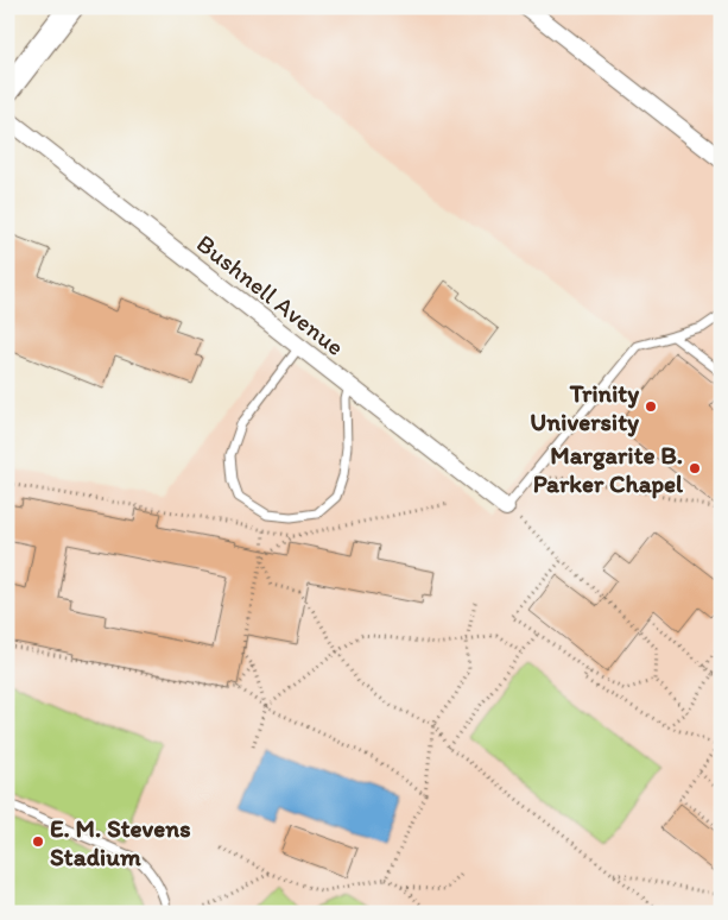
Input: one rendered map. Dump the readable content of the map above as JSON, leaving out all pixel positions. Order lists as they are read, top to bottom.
{
  "streets": {
    "street": ["Bushnell Avenue"]
  },
  "places": ["Trinity University", "Margarite B. Parker Chapel", "E. M. Stevens Stadium"]
}
